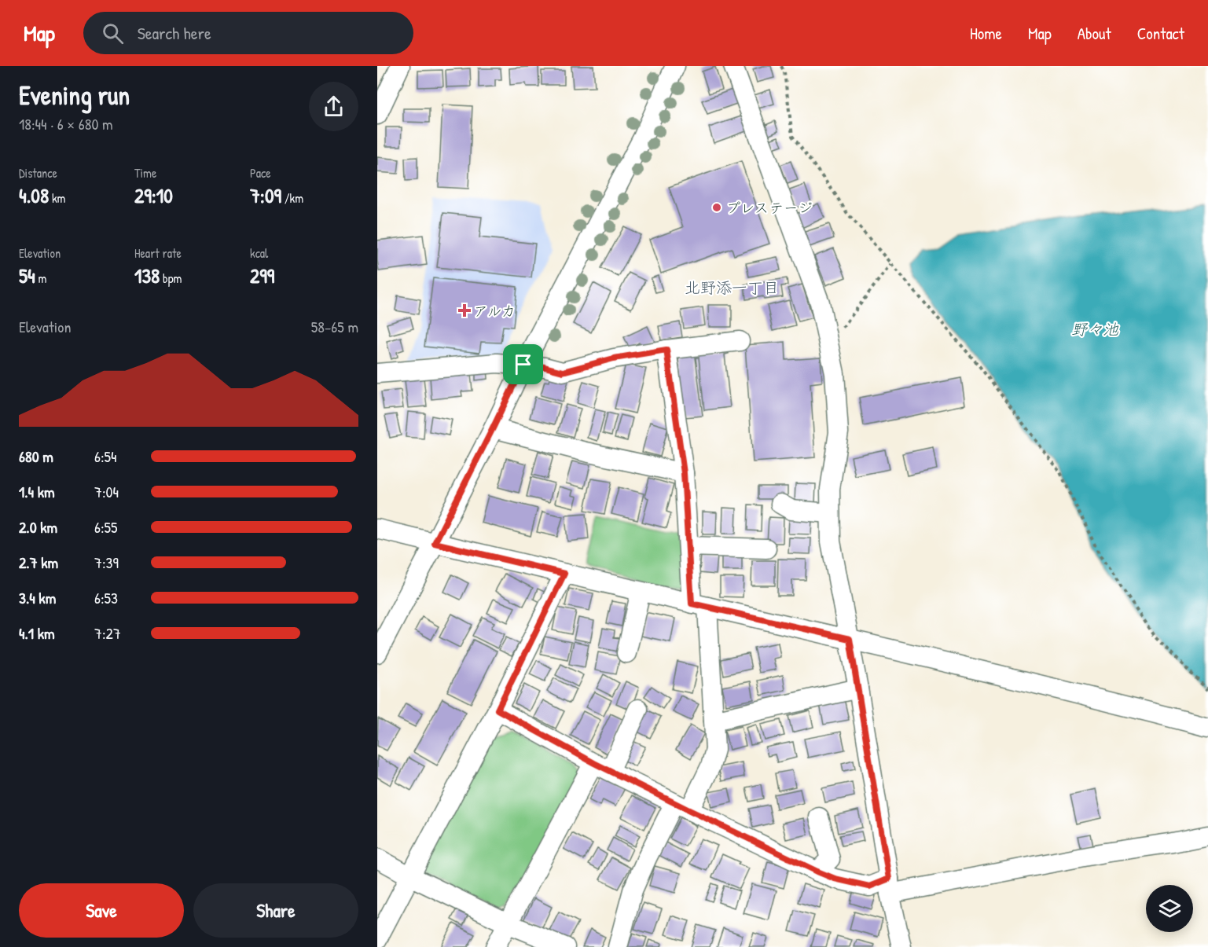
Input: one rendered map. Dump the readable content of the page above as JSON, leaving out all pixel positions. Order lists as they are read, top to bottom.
{
  "districts": ["北野添一丁目"],
  "water": ["野々池"],
  "places": {
    "other": ["プレステージ"],
    "health": ["アルカ"]
  },
  "page": {
    "header": "Map",
    "search": "Search here",
    "nav": [
      "Home",
      "Map",
      "About",
      "Contact"
    ],
    "heading": ["Evening run", "18:44 · 6 × 680 m"],
    "stats": [
      ["Distance", "4.08 km"],
      ["Time", "29:10"],
      ["Pace", "7:09 /km"],
      ["Elevation", "54 m"],
      ["Heart rate", "138 bpm"],
      ["kcal", "299"]
    ],
    "chart": ["Elevation", "58–65 m"],
    "list": [
      {
        "name": "680 m",
        "note": "6:54"
      },
      {
        "name": "1.4 km",
        "note": "7:04"
      },
      {
        "name": "2.0 km",
        "note": "6:55"
      },
      {
        "name": "2.7 km",
        "note": "7:39"
      },
      {
        "name": "3.4 km",
        "note": "6:53"
      },
      {
        "name": "4.1 km",
        "note": "7:27"
      }
    ],
    "buttons": ["Save", "Share"]
  }
}
